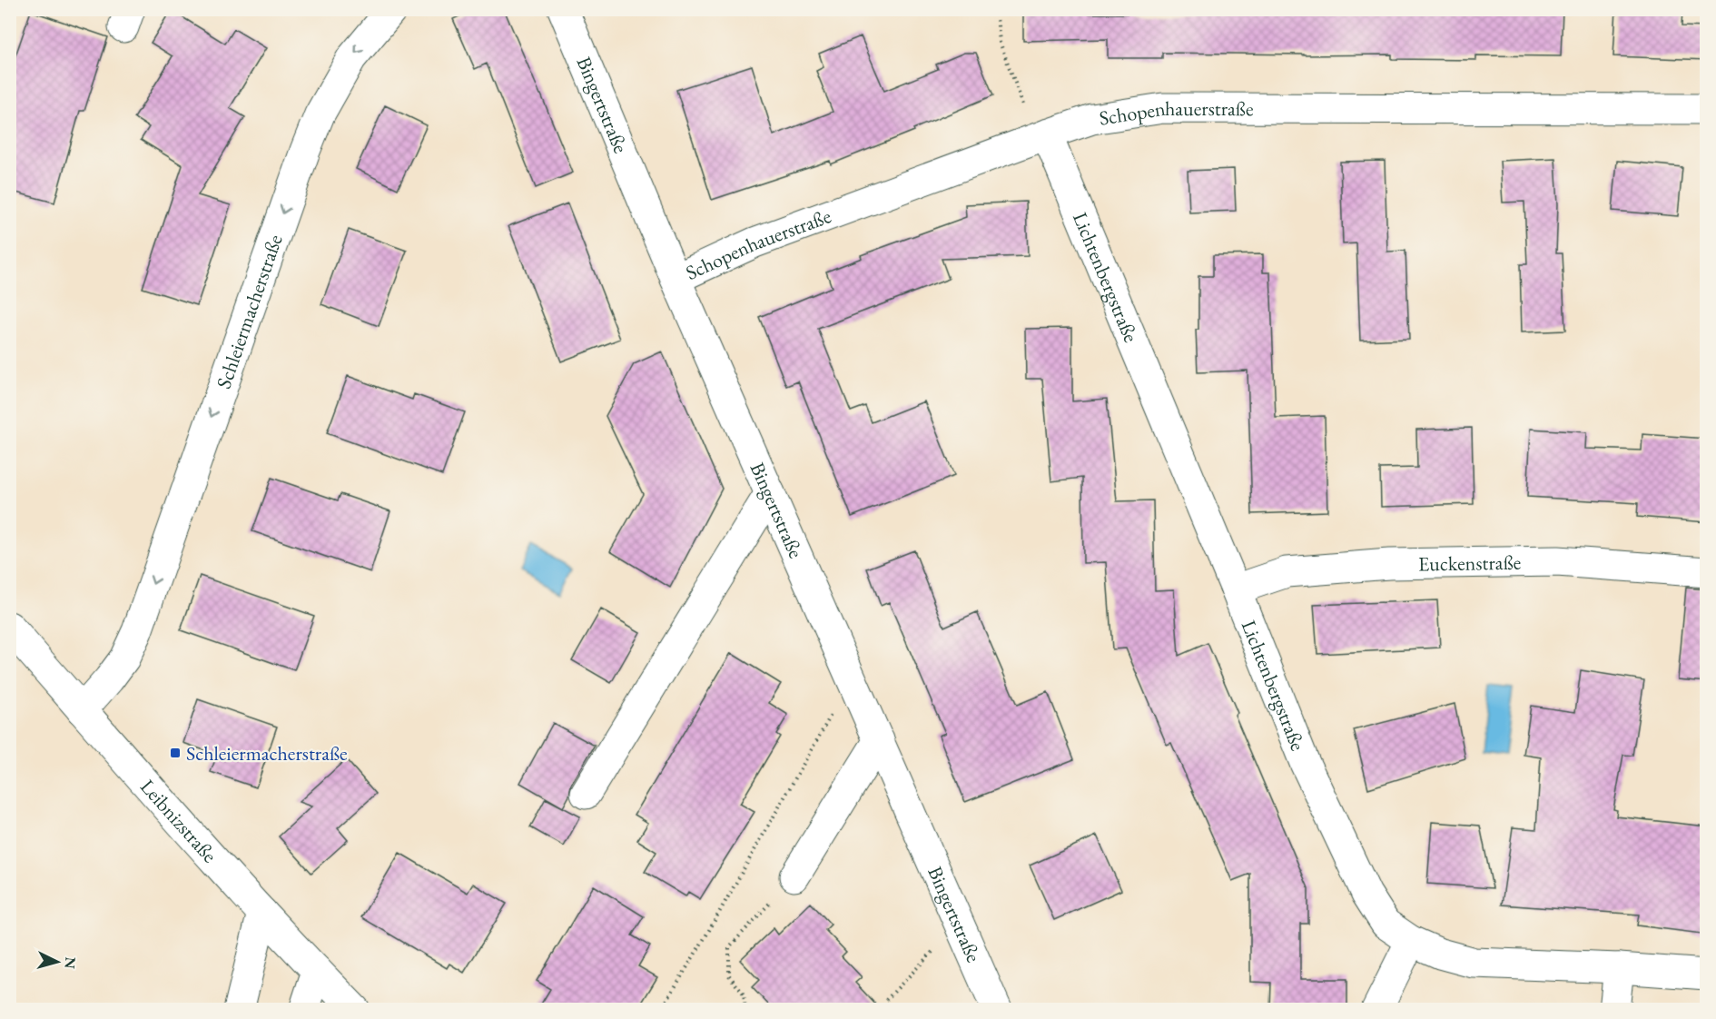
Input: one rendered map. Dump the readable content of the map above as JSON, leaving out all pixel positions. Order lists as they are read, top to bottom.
{
  "streets": {
    "street": [
      "Bingertstraße",
      "Schopenhauerstraße",
      "Lichtenbergstraße",
      "Schleiermacherstraße",
      "Euckenstraße",
      "Leibnizstraße"
    ]
  },
  "crossings": [
    ["Bingertstraße", "Schopenhauerstraße"],
    ["Schopenhauerstraße", "Lichtenbergstraße"],
    ["Lichtenbergstraße", "Euckenstraße"],
    ["Schleiermacherstraße", "Leibnizstraße"]
  ],
  "one_way": ["Schleiermacherstraße"],
  "places": {
    "transit": ["Schleiermacherstraße"]
  },
  "north": "right"
}
